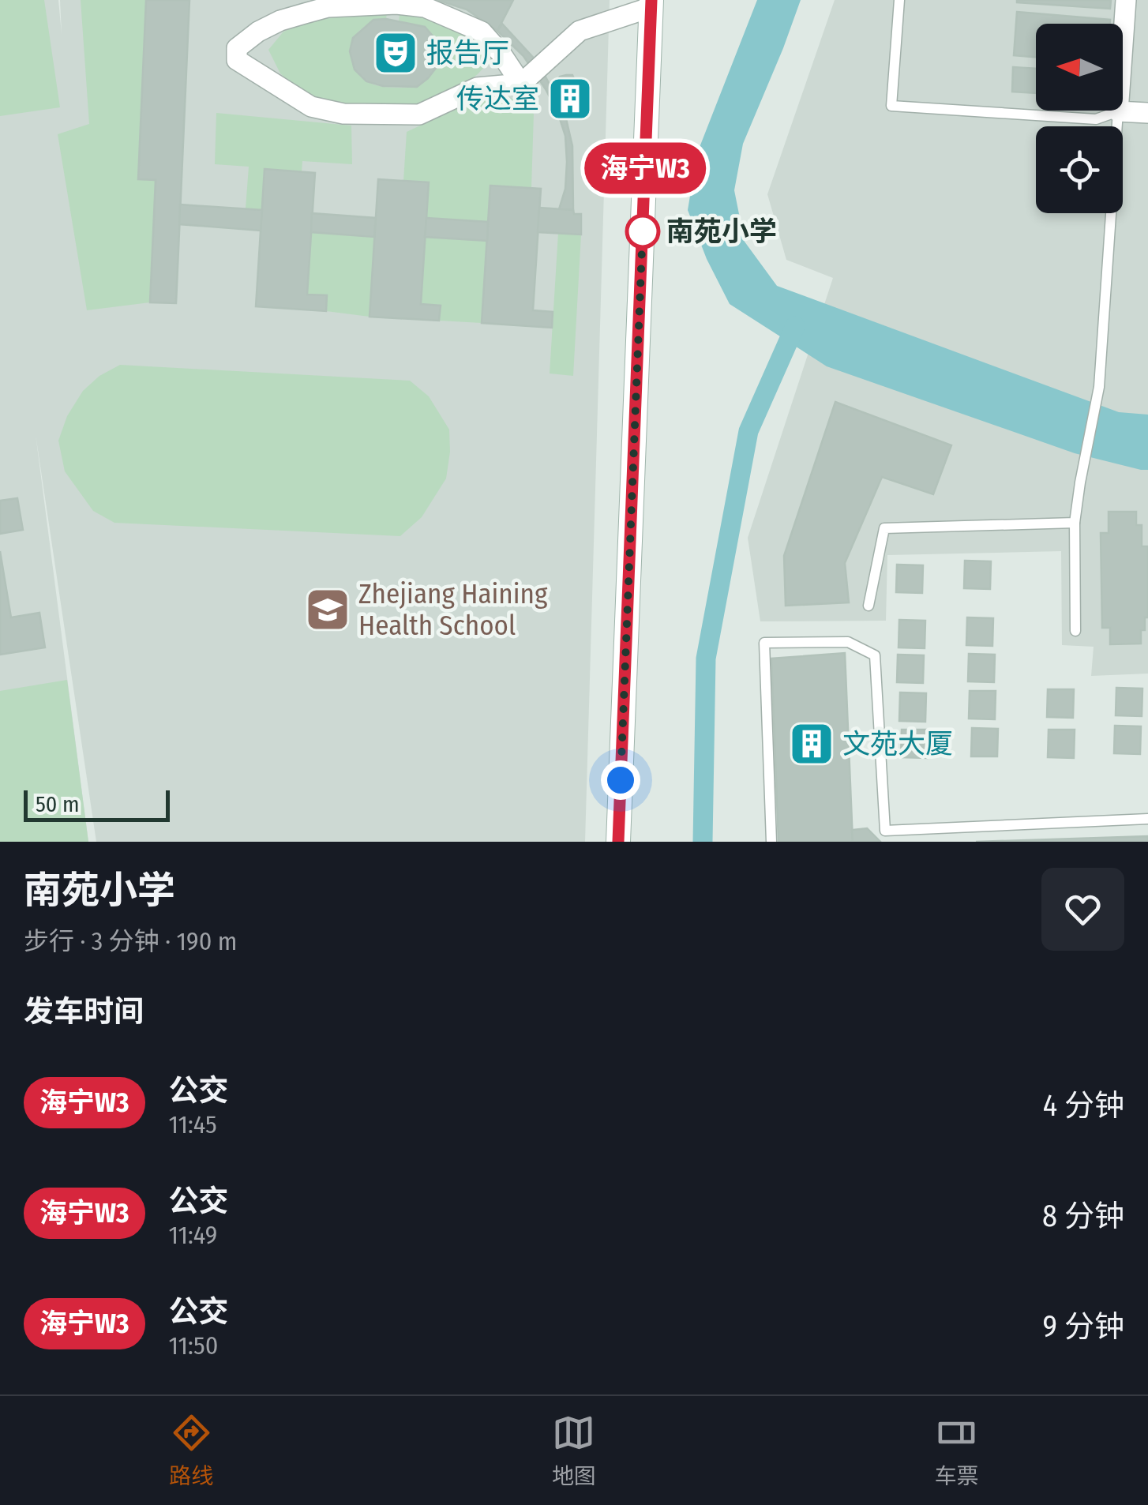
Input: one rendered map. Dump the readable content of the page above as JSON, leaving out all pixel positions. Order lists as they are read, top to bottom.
{
  "places": {
    "theatre": ["报告厅"],
    "building": ["传达室", "文苑大厦"],
    "other": ["南苑小学"],
    "school or university": ["Zhejiang Haining Health School"]
  },
  "lines": ["bus line 海宁W3"],
  "scale_bar": "50 m",
  "north": "left",
  "page": {
    "on_map": "海宁W3",
    "scale": "50 m",
    "heading": [
      ["南苑小学", "步行 · 3 分钟 · 190 m"],
      "发车时间"
    ],
    "list": [
      {
        "mark": "海宁W3",
        "name": "公交",
        "note": "11:45",
        "value": "4 分钟"
      },
      {
        "mark": "海宁W3",
        "name": "公交",
        "note": "11:49",
        "value": "8 分钟"
      },
      {
        "mark": "海宁W3",
        "name": "公交",
        "note": "11:50",
        "value": "9 分钟"
      }
    ],
    "tabs": ["路线", "地图", "车票"]
  }
}
